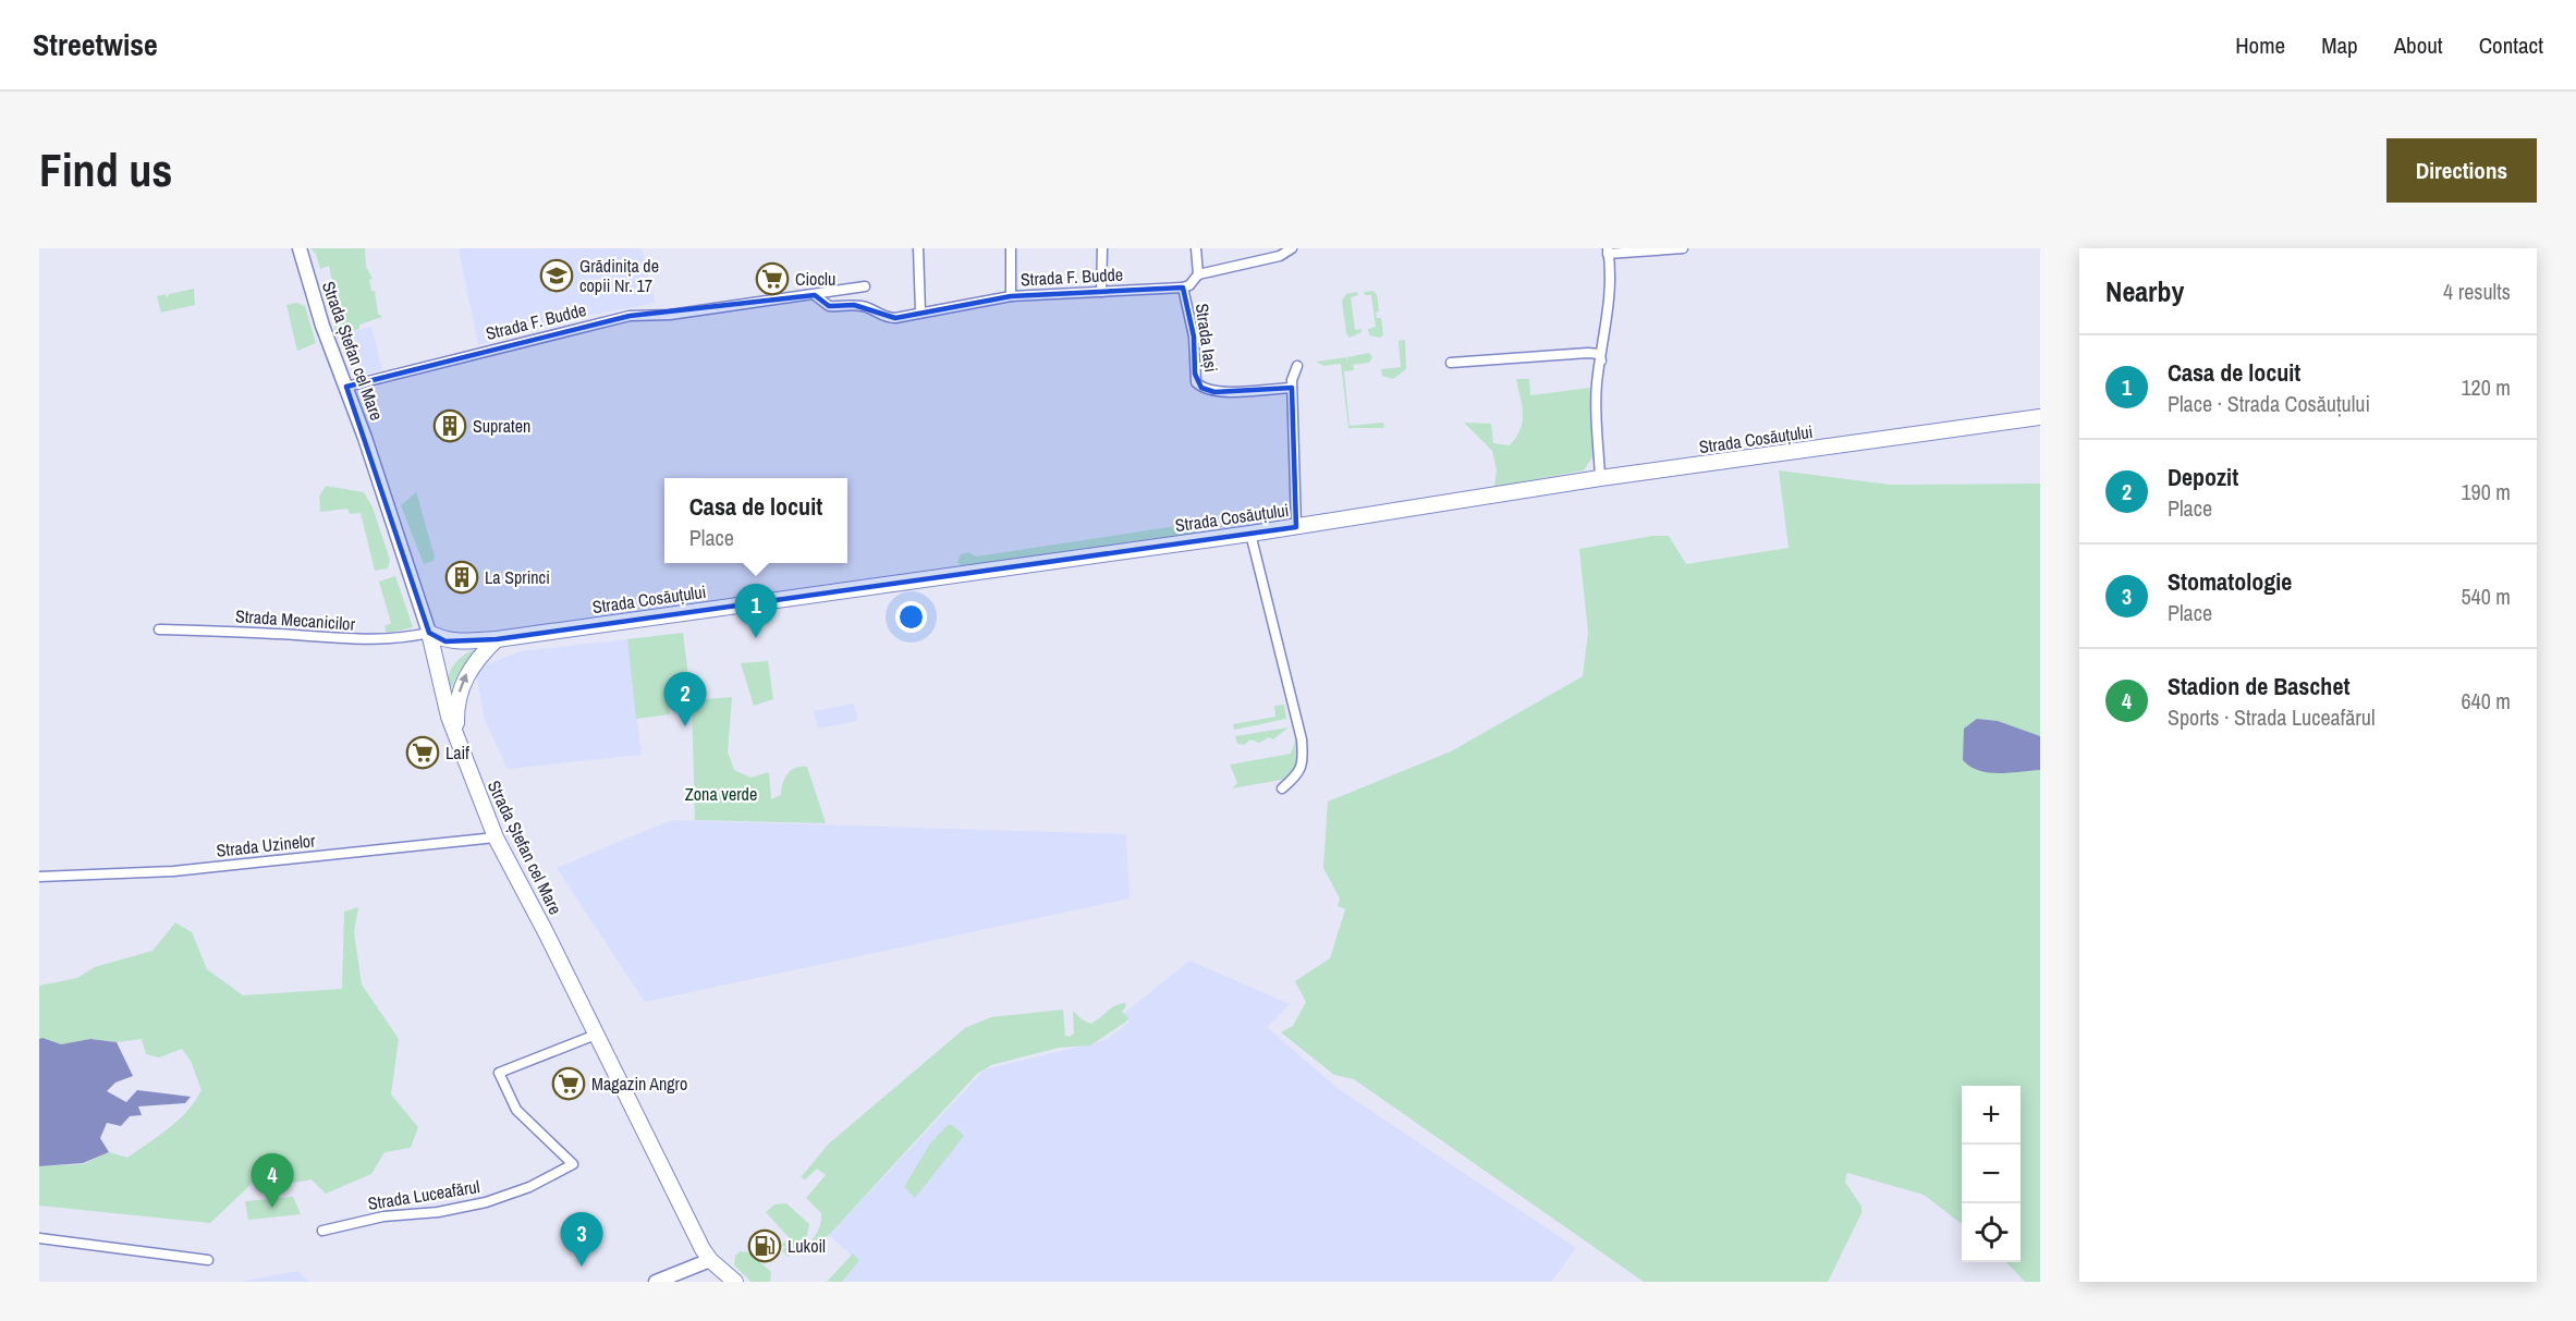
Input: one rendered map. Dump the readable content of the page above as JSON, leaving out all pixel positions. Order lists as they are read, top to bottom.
{
  "streets": {
    "main road": ["Strada Ștefan cel Mare", "Strada Cosăuțului"],
    "street": [
      "Strada F. Budde",
      "Strada Iași",
      "Strada Mecanicilor",
      "Strada Uzinelor",
      "Strada Luceafărul"
    ]
  },
  "crossings": [
    ["Strada F. Budde", "Strada Iași"],
    ["Strada F. Budde", "Strada Ștefan cel Mare"],
    ["Strada Ștefan cel Mare", "Strada Cosăuțului"],
    ["Strada Ștefan cel Mare", "Strada Mecanicilor"],
    ["Strada Ștefan cel Mare", "Strada Uzinelor"],
    ["Strada Ștefan cel Mare", "Strada Luceafărul"],
    ["Strada Cosăuțului", "Strada Mecanicilor"]
  ],
  "parks": ["Zona verde"],
  "places": {
    "school or university": ["Grădinița de copii Nr. 17"],
    "supermarket": ["Cioclu", "Laif", "Magazin Angro"],
    "building": ["Supraten", "La Sprinci"],
    "fuel station": ["Lukoil"]
  },
  "page": {
    "header": "Streetwise",
    "nav": [
      "Home",
      "Map",
      "About",
      "Contact"
    ],
    "buttons": "Directions",
    "title": "Find us",
    "heading": ["Nearby", "4 results"],
    "list": [
      {
        "mark": "1",
        "name": "Casa de locuit",
        "note": "Place · Strada Cosăuțului",
        "value": "120 m"
      },
      {
        "mark": "2",
        "name": "Depozit",
        "note": "Place",
        "value": "190 m"
      },
      {
        "mark": "3",
        "name": "Stomatologie",
        "note": "Place",
        "value": "540 m"
      },
      {
        "mark": "4",
        "name": "Stadion de Baschet",
        "note": "Sports · Strada Luceafărul",
        "value": "640 m"
      }
    ],
    "popup": ["Casa de locuit", "Place"],
    "pins": [
      "1",
      "2",
      "4",
      "3"
    ],
    "map_buttons": ["+", "−"]
  }
}
